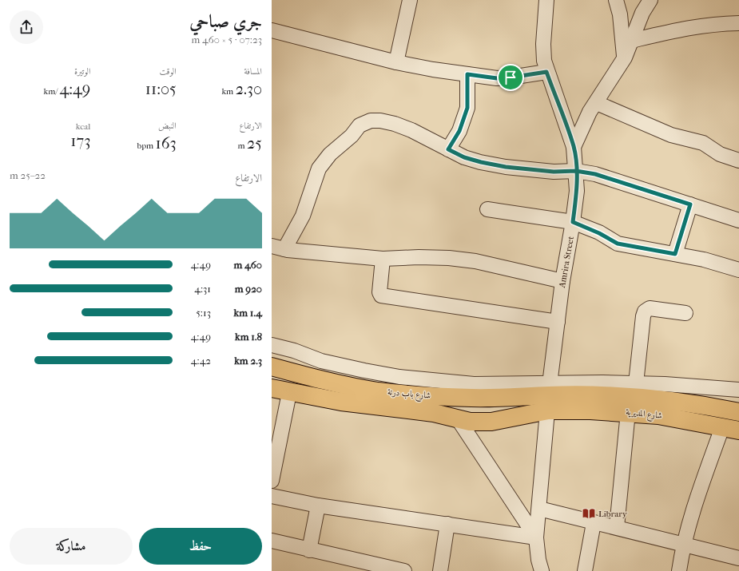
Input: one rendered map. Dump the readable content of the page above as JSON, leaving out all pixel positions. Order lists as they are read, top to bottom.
{
  "streets": {
    "main road": ["شارع باب درنة", "شارع المديرية"],
    "street": ["Amrira Street"]
  },
  "crossings": [
    ["Amrira Street", "شارع باب درنة"],
    ["Amrira Street", "شارع المديرية"],
    ["شارع باب درنة", "شارع المديرية"]
  ],
  "places": {
    "library": ["Library"]
  },
  "page": {
    "heading": ["جري صباحي", "07:23 · 5 × 460 m"],
    "stats": [
      ["المسافة", "2.30 km"],
      ["الوقت", "11:05"],
      ["الوتيرة", "4:49 /km"],
      ["الارتفاع", "25 m"],
      ["النبض", "163 bpm"],
      ["kcal", "173"]
    ],
    "chart": ["الارتفاع", "22–25 m"],
    "list": [
      {
        "name": "460 m",
        "note": "4:49"
      },
      {
        "name": "920 m",
        "note": "4:31"
      },
      {
        "name": "1.4 km",
        "note": "5:13"
      },
      {
        "name": "1.8 km",
        "note": "4:49"
      },
      {
        "name": "2.3 km",
        "note": "4:42"
      }
    ],
    "buttons": ["حفظ", "مشاركة"]
  }
}
